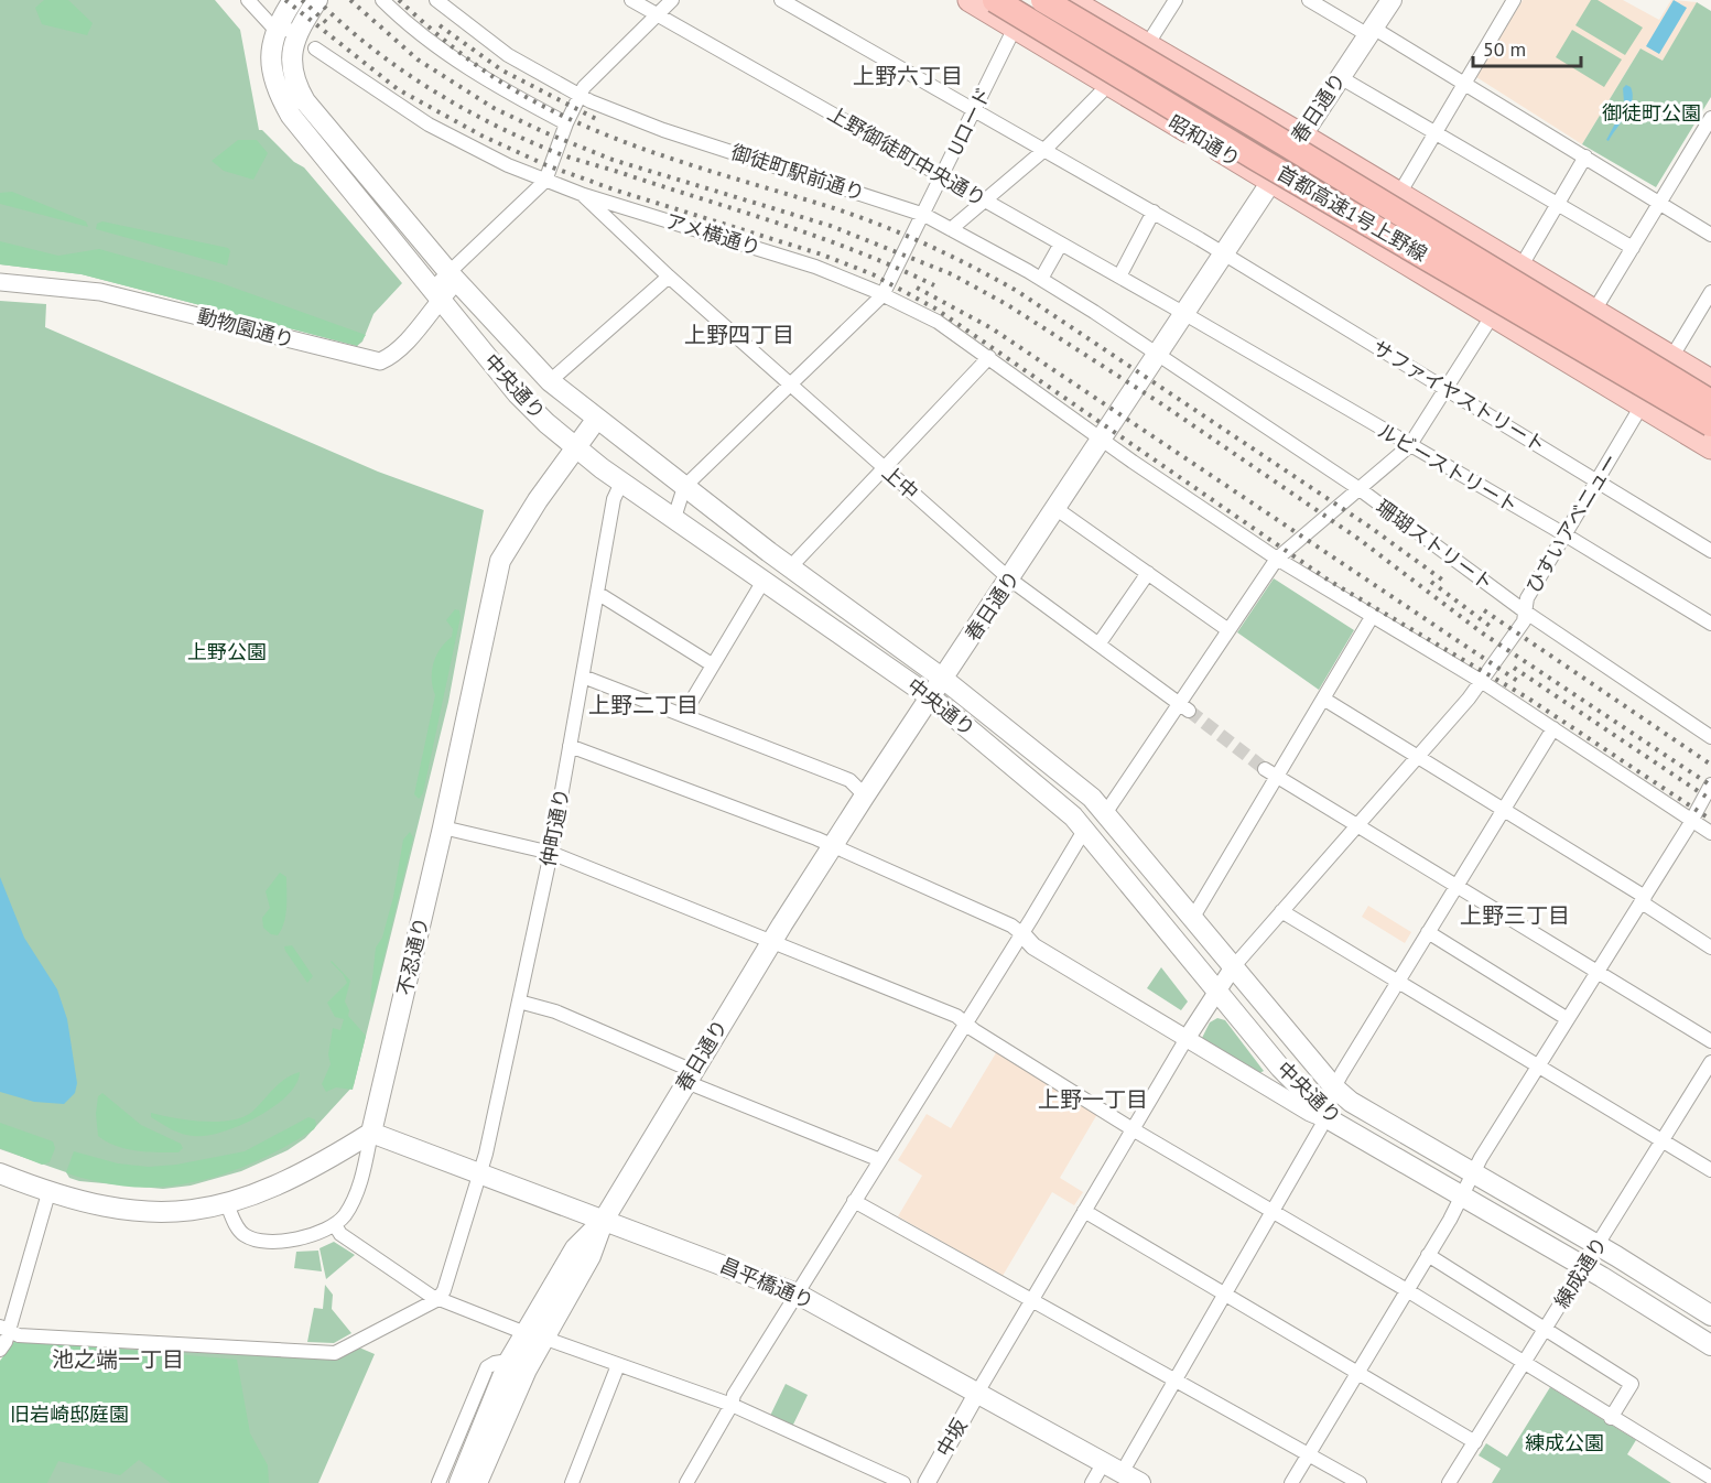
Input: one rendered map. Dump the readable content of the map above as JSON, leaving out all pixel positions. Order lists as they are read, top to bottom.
{
  "streets": {
    "highway": ["昭和通り", "首都高速1号上野線"],
    "main road": [
      "春日通り",
      "中央通り",
      "不忍通り",
      "昌平橋通り"
    ],
    "street": [
      "Uロード",
      "上野御徒町中央通り",
      "御徒町駅前通り",
      "アメ横通り",
      "動物園通り",
      "サファイヤストリート",
      "ルビーストリート",
      "上中",
      "ひすいアベニュー",
      "珊瑚ストリート",
      "仲町通り",
      "練成通り",
      "中坂"
    ]
  },
  "crossings": [
    ["春日通り", "昭和通り"],
    ["春日通り", "上野御徒町中央通り"],
    ["春日通り", "御徒町駅前通り"],
    ["春日通り", "アメ横通り"],
    ["春日通り", "中央通り"],
    ["春日通り", "サファイヤストリート"],
    ["春日通り", "ルビーストリート"],
    ["春日通り", "上中"],
    ["春日通り", "珊瑚ストリート"],
    ["春日通り", "昌平橋通り"],
    ["Uロード", "昭和通り"],
    ["Uロード", "上野御徒町中央通り"],
    ["Uロード", "御徒町駅前通り"],
    ["Uロード", "アメ横通り"],
    ["Uロード", "中央通り"],
    ["Uロード", "サファイヤストリート"],
    ["Uロード", "上中"],
    ["昭和通り", "ひすいアベニュー"],
    ["上野御徒町中央通り", "ルビーストリート"],
    ["御徒町駅前通り", "珊瑚ストリート"],
    ["アメ横通り", "上中"],
    ["アメ横通り", "ひすいアベニュー"],
    ["動物園通り", "中央通り"],
    ["中央通り", "ひすいアベニュー"],
    ["中央通り", "仲町通り"],
    ["中央通り", "不忍通り"],
    ["中央通り", "練成通り"],
    ["サファイヤストリート", "ひすいアベニュー"],
    ["ルビーストリート", "ひすいアベニュー"],
    ["ひすいアベニュー", "珊瑚ストリート"],
    ["仲町通り", "昌平橋通り"],
    ["不忍通り", "昌平橋通り"],
    ["昌平橋通り", "中坂"]
  ],
  "districts": [
    "上野六丁目",
    "上野四丁目",
    "上野二丁目",
    "上野三丁目",
    "上野一丁目",
    "池之端一丁目"
  ],
  "parks": [
    "御徒町公園",
    "上野公園",
    "旧岩崎邸庭園",
    "練成公園"
  ],
  "scale_bar": "50 m"
}
